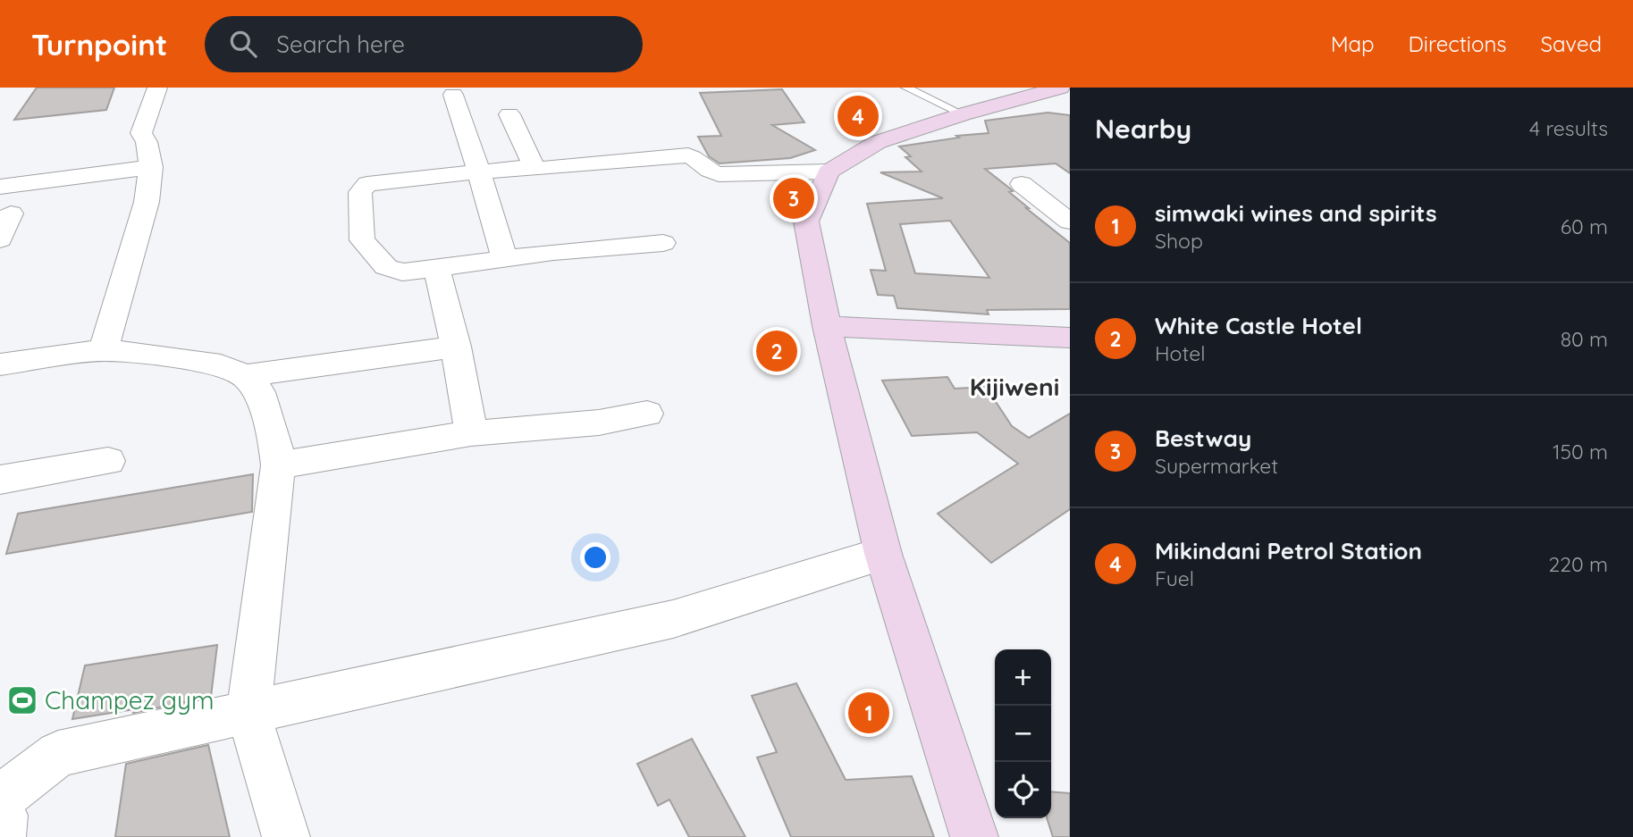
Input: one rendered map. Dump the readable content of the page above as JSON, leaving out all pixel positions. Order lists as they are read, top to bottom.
{
  "districts": ["Kijiweni"],
  "places": {
    "sports": ["Champez gym"]
  },
  "page": {
    "header": "Turnpoint",
    "search": "Search here",
    "nav": ["Map", "Directions", "Saved"],
    "heading": ["Nearby", "4 results"],
    "pins": [
      "4",
      "3",
      "2",
      "1"
    ],
    "list": [
      {
        "mark": "1",
        "name": "simwaki wines and spirits",
        "note": "Shop",
        "value": "60 m"
      },
      {
        "mark": "2",
        "name": "White Castle Hotel",
        "note": "Hotel",
        "value": "80 m"
      },
      {
        "mark": "3",
        "name": "Bestway",
        "note": "Supermarket",
        "value": "150 m"
      },
      {
        "mark": "4",
        "name": "Mikindani Petrol Station",
        "note": "Fuel",
        "value": "220 m"
      }
    ],
    "map_buttons": ["+", "−"]
  }
}
